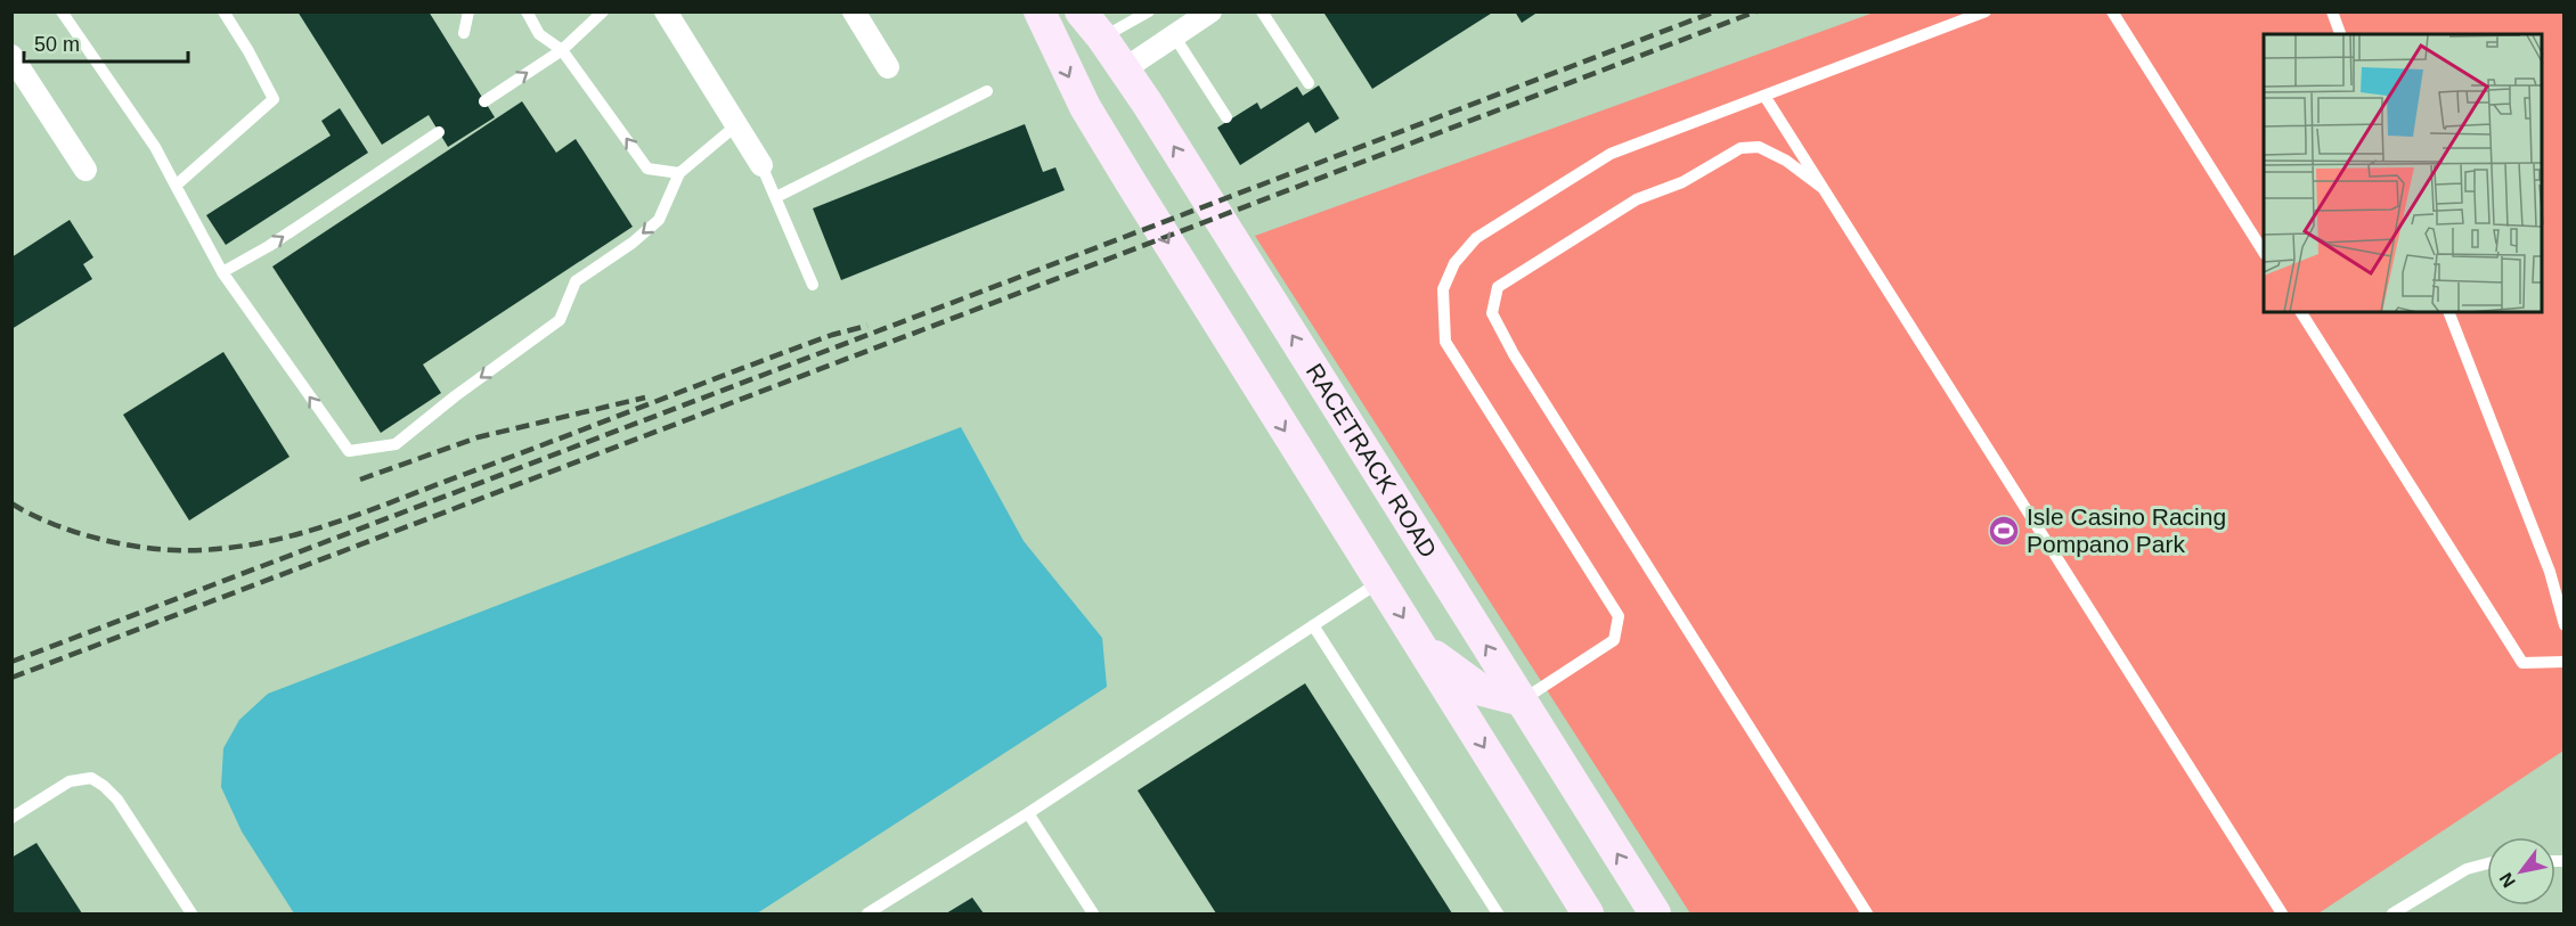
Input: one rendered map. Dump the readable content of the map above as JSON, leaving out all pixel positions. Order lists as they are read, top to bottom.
{
  "streets": {
    "street": ["RACETRACK ROAD"]
  },
  "places": {
    "sports": ["Isle Casino Racing Pompano Park"]
  },
  "scale_bar": "50 m",
  "north": "bottom left"
}
